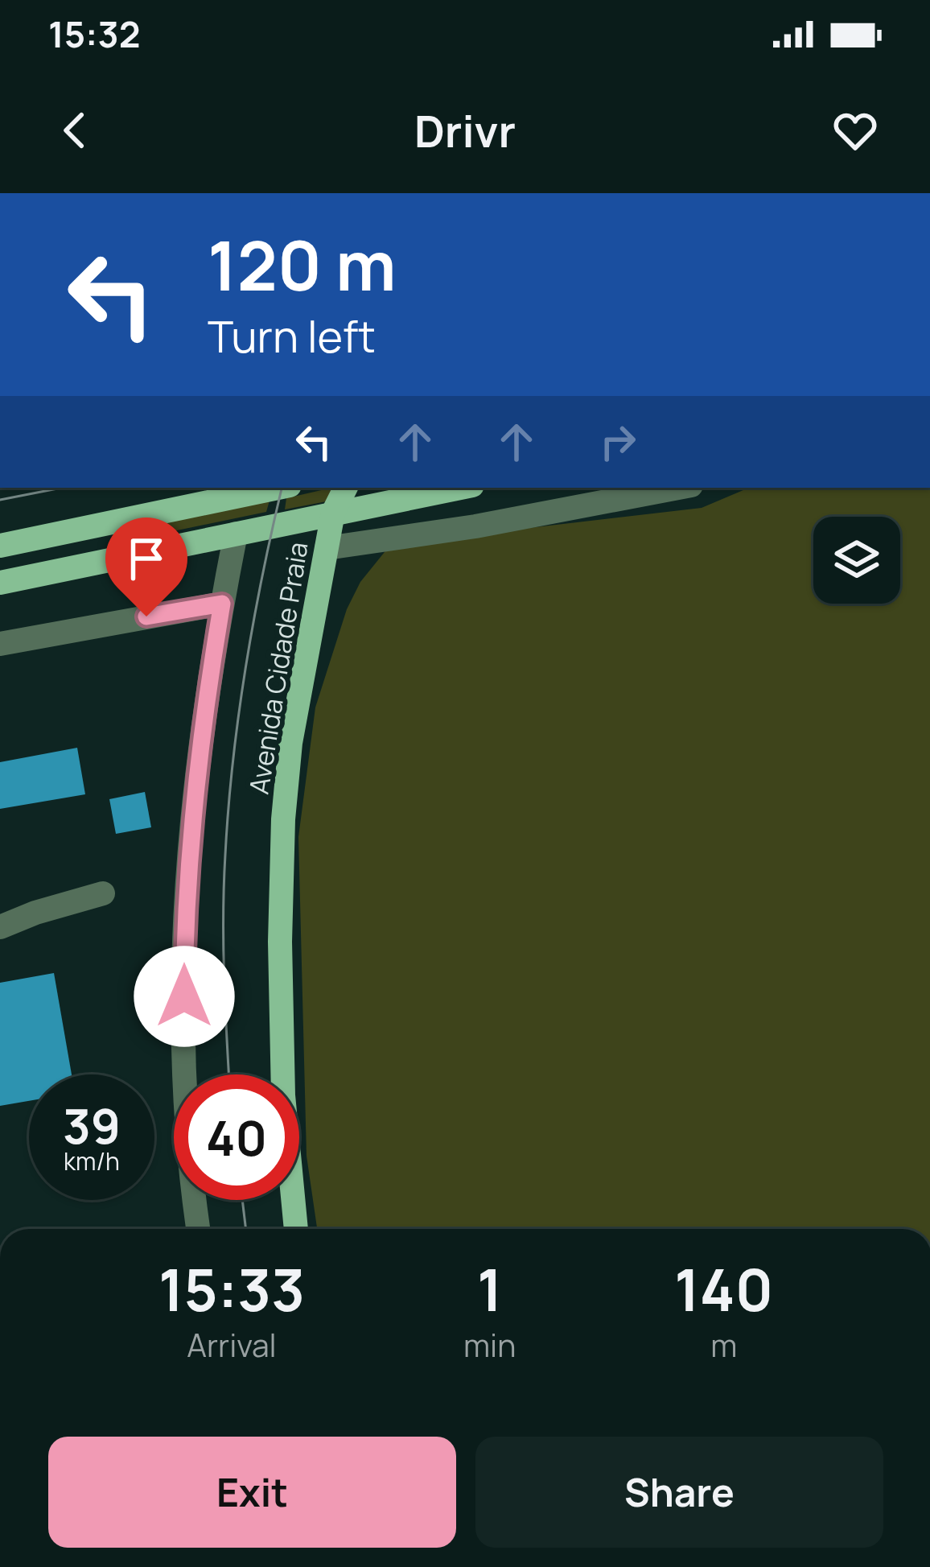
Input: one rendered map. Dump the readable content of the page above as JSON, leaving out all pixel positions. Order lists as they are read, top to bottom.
{
  "streets": {
    "main road": ["Avenida Cidade Praia"]
  },
  "page": {
    "status": "15:32",
    "header": "Drivr",
    "turn": ["120 m", "Turn left"],
    "speed": "39 km/h",
    "limit": "40",
    "eta": [
      "15:33",
      "Arrival",
      "1",
      "min",
      "140",
      "m"
    ],
    "buttons": ["Exit", "Share"]
  }
}
